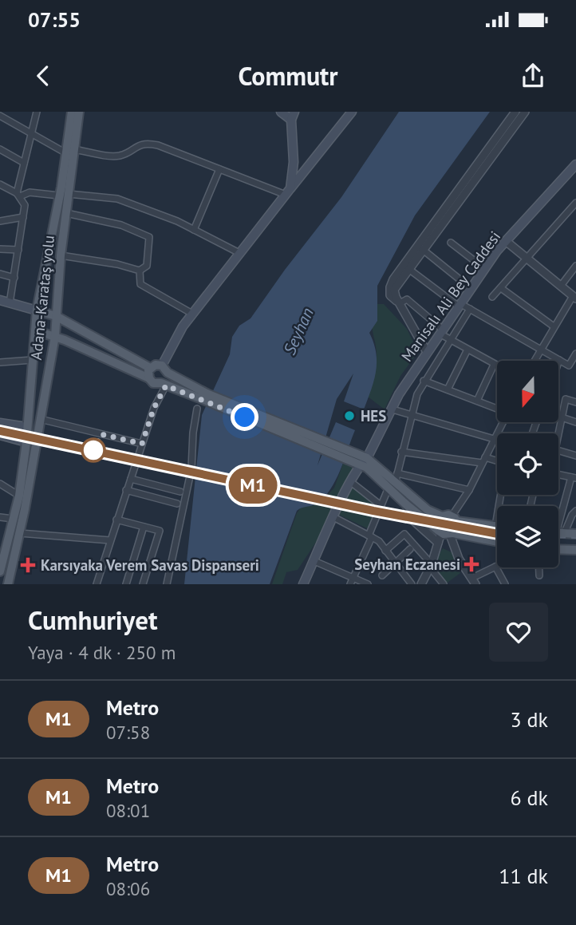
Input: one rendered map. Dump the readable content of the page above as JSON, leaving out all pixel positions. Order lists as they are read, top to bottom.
{
  "streets": {
    "main road": ["Manisalı Ali Bey Caddesi", "Adana-Karataş yolu"]
  },
  "water": ["Seyhan"],
  "places": {
    "other": ["HES"],
    "health": ["Seyhan Eczanesi", "Karsıyaka Verem Savas Dispanseri"]
  },
  "lines": ["metro line M1"],
  "north": "bottom",
  "page": {
    "status": "07:55",
    "header": "Commutr",
    "on_map": "M1",
    "heading": ["Cumhuriyet", "Yaya · 4 dk · 250 m"],
    "list": [
      {
        "mark": "M1",
        "name": "Metro",
        "note": "07:58",
        "value": "3 dk"
      },
      {
        "mark": "M1",
        "name": "Metro",
        "note": "08:01",
        "value": "6 dk"
      },
      {
        "mark": "M1",
        "name": "Metro",
        "note": "08:06",
        "value": "11 dk"
      }
    ]
  }
}
